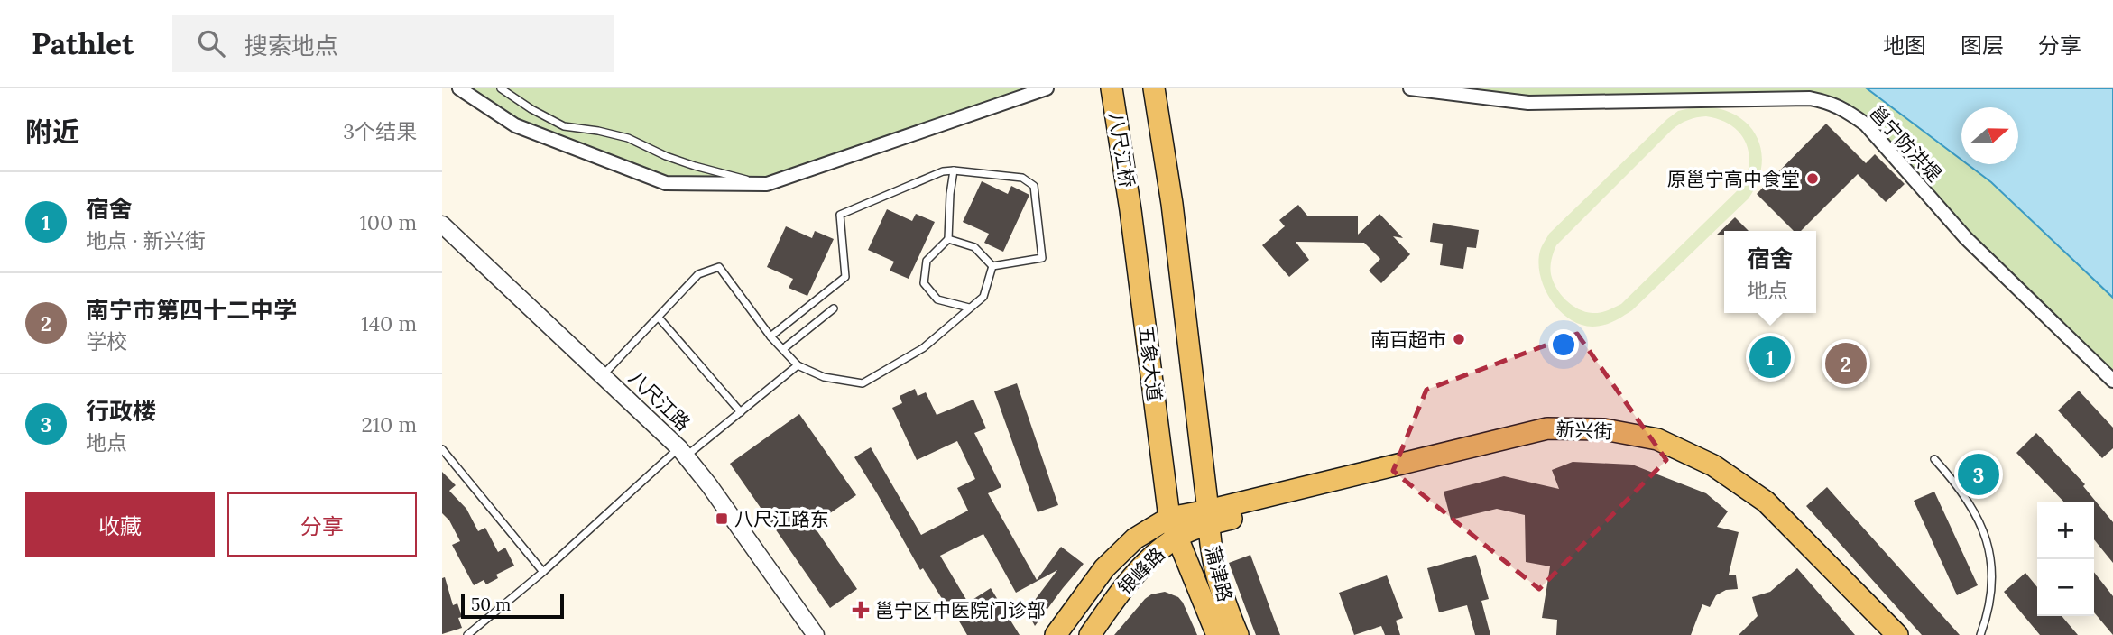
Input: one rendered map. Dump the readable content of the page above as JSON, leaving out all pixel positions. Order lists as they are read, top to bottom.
{
  "streets": {
    "main road": [
      "八尺江桥",
      "五象大道",
      "新兴街",
      "银峰路",
      "蒲津路"
    ],
    "street": ["邕宁防洪堤", "八尺江路"]
  },
  "crossings": [
    ["八尺江桥", "五象大道"],
    ["五象大道", "新兴街"],
    ["五象大道", "银峰路"],
    ["五象大道", "蒲津路"],
    ["新兴街", "蒲津路"],
    ["银峰路", "蒲津路"]
  ],
  "places": {
    "other": ["原邕宁高中食堂", "南百超市"],
    "transit": ["八尺江路东"],
    "health": ["邕宁区中医院门诊部"]
  },
  "scale_bar": "50 m",
  "north": "right",
  "page": {
    "header": "Pathlet",
    "search": "搜索地点",
    "nav": ["地图", "图层", "分享"],
    "heading": ["附近", "3个结果"],
    "list": [
      {
        "mark": "1",
        "name": "宿舍",
        "note": "地点 · 新兴街",
        "value": "100 m"
      },
      {
        "mark": "2",
        "name": "南宁市第四十二中学",
        "note": "学校",
        "value": "140 m"
      },
      {
        "mark": "3",
        "name": "行政楼",
        "note": "地点",
        "value": "210 m"
      }
    ],
    "popup": ["宿舍", "地点"],
    "pins": ["1", "2", "3"],
    "buttons": ["收藏", "分享"],
    "map_buttons": ["+", "−"],
    "scale": "50 m"
  }
}
